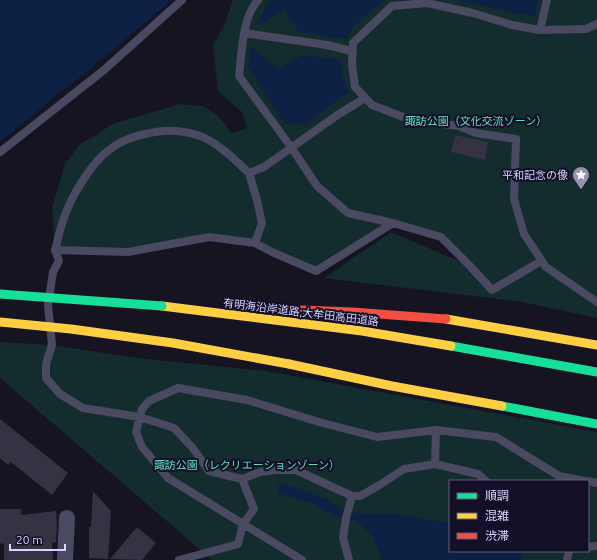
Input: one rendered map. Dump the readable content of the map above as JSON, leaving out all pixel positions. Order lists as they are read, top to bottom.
{
  "streets": {
    "highway": ["有明海沿岸道路;大牟田高田道路"]
  },
  "parks": ["諏訪公園（文化交流ゾーン）", "諏訪公園（レクリエーションゾーン）"],
  "places": {
    "place": ["平和記念の像"]
  },
  "legend": ["順調", "混雑", "渋滞"],
  "scale_bar": "20 m"
}
